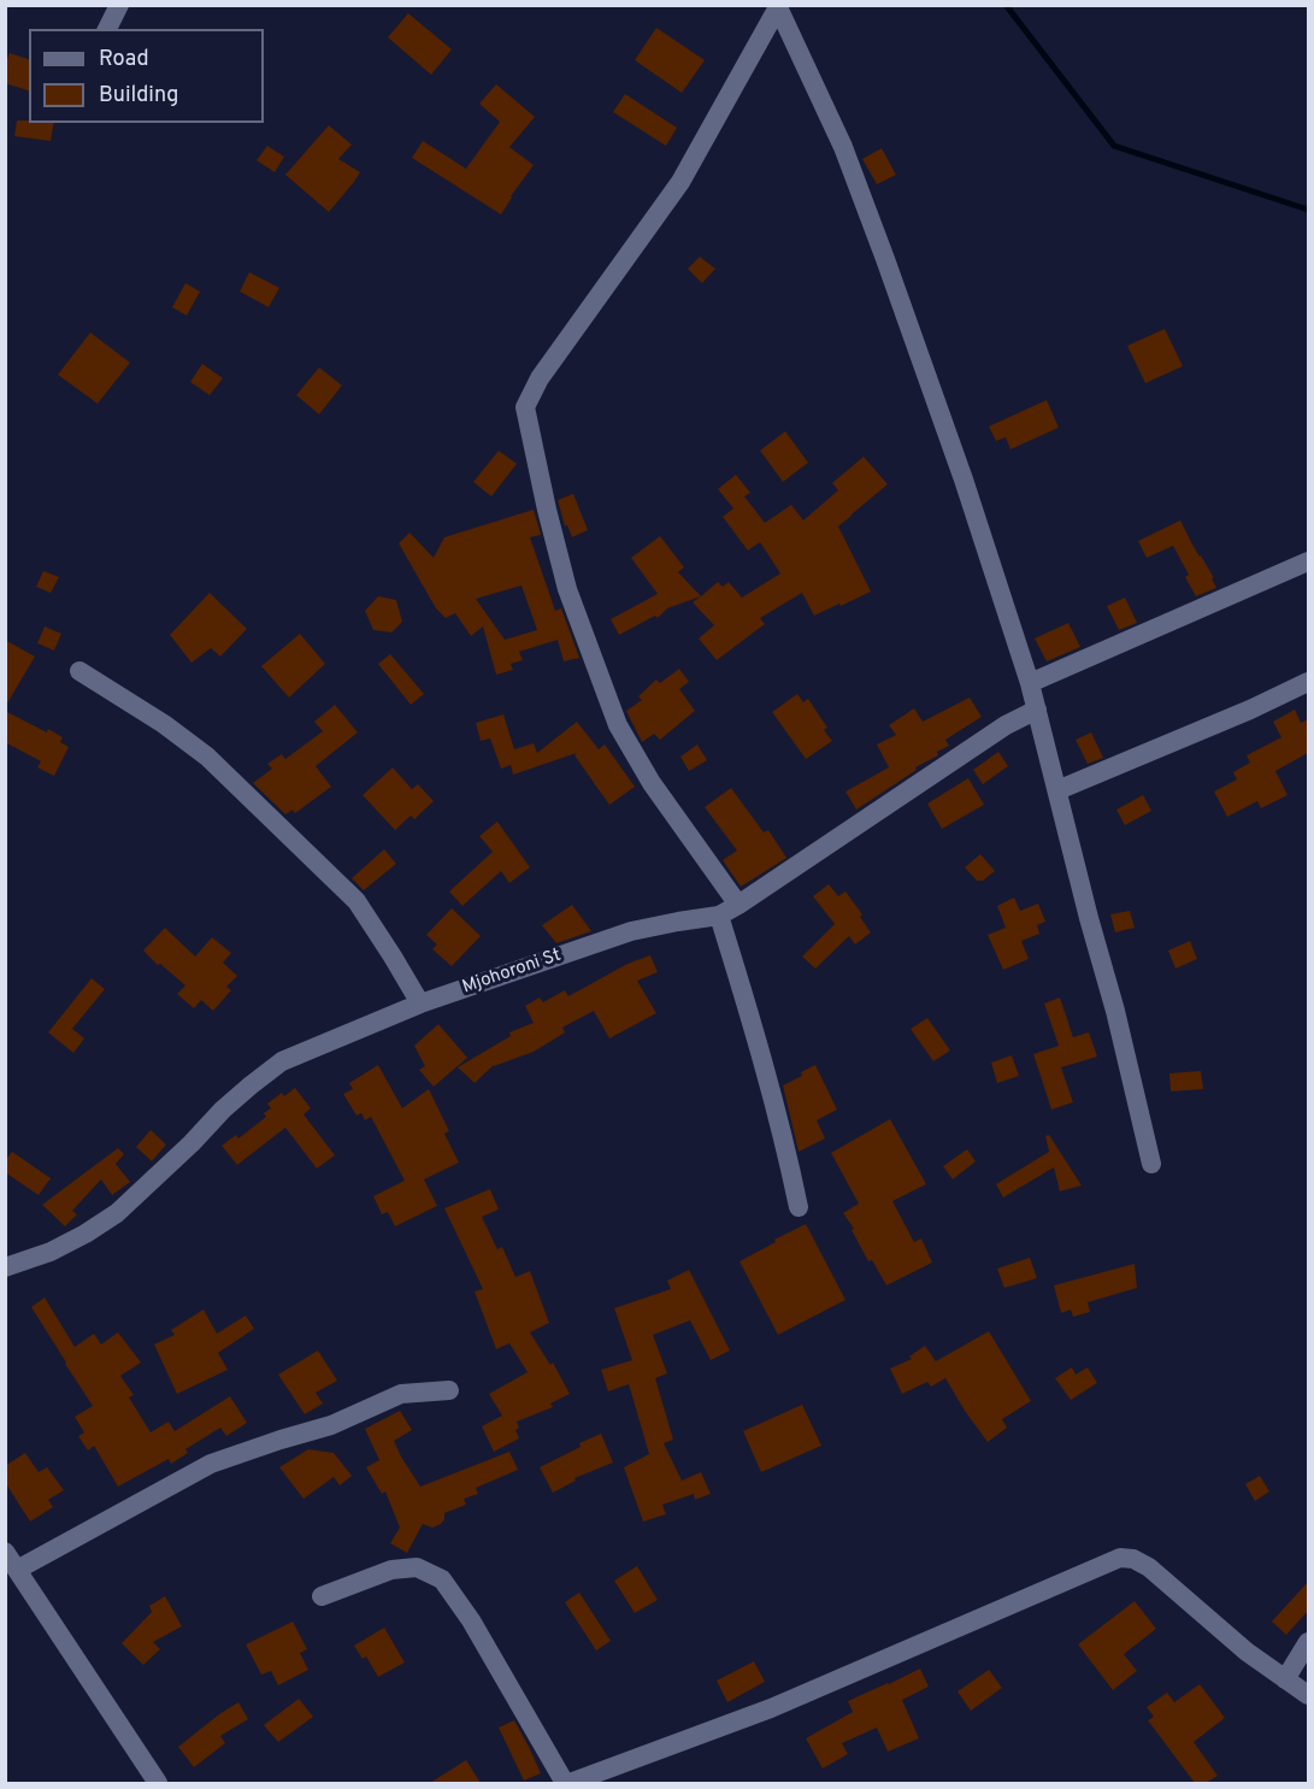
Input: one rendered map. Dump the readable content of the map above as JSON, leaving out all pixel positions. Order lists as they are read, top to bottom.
{
  "streets": {
    "street": ["Mjohoroni St"]
  },
  "legend": ["Road", "Building"]
}
